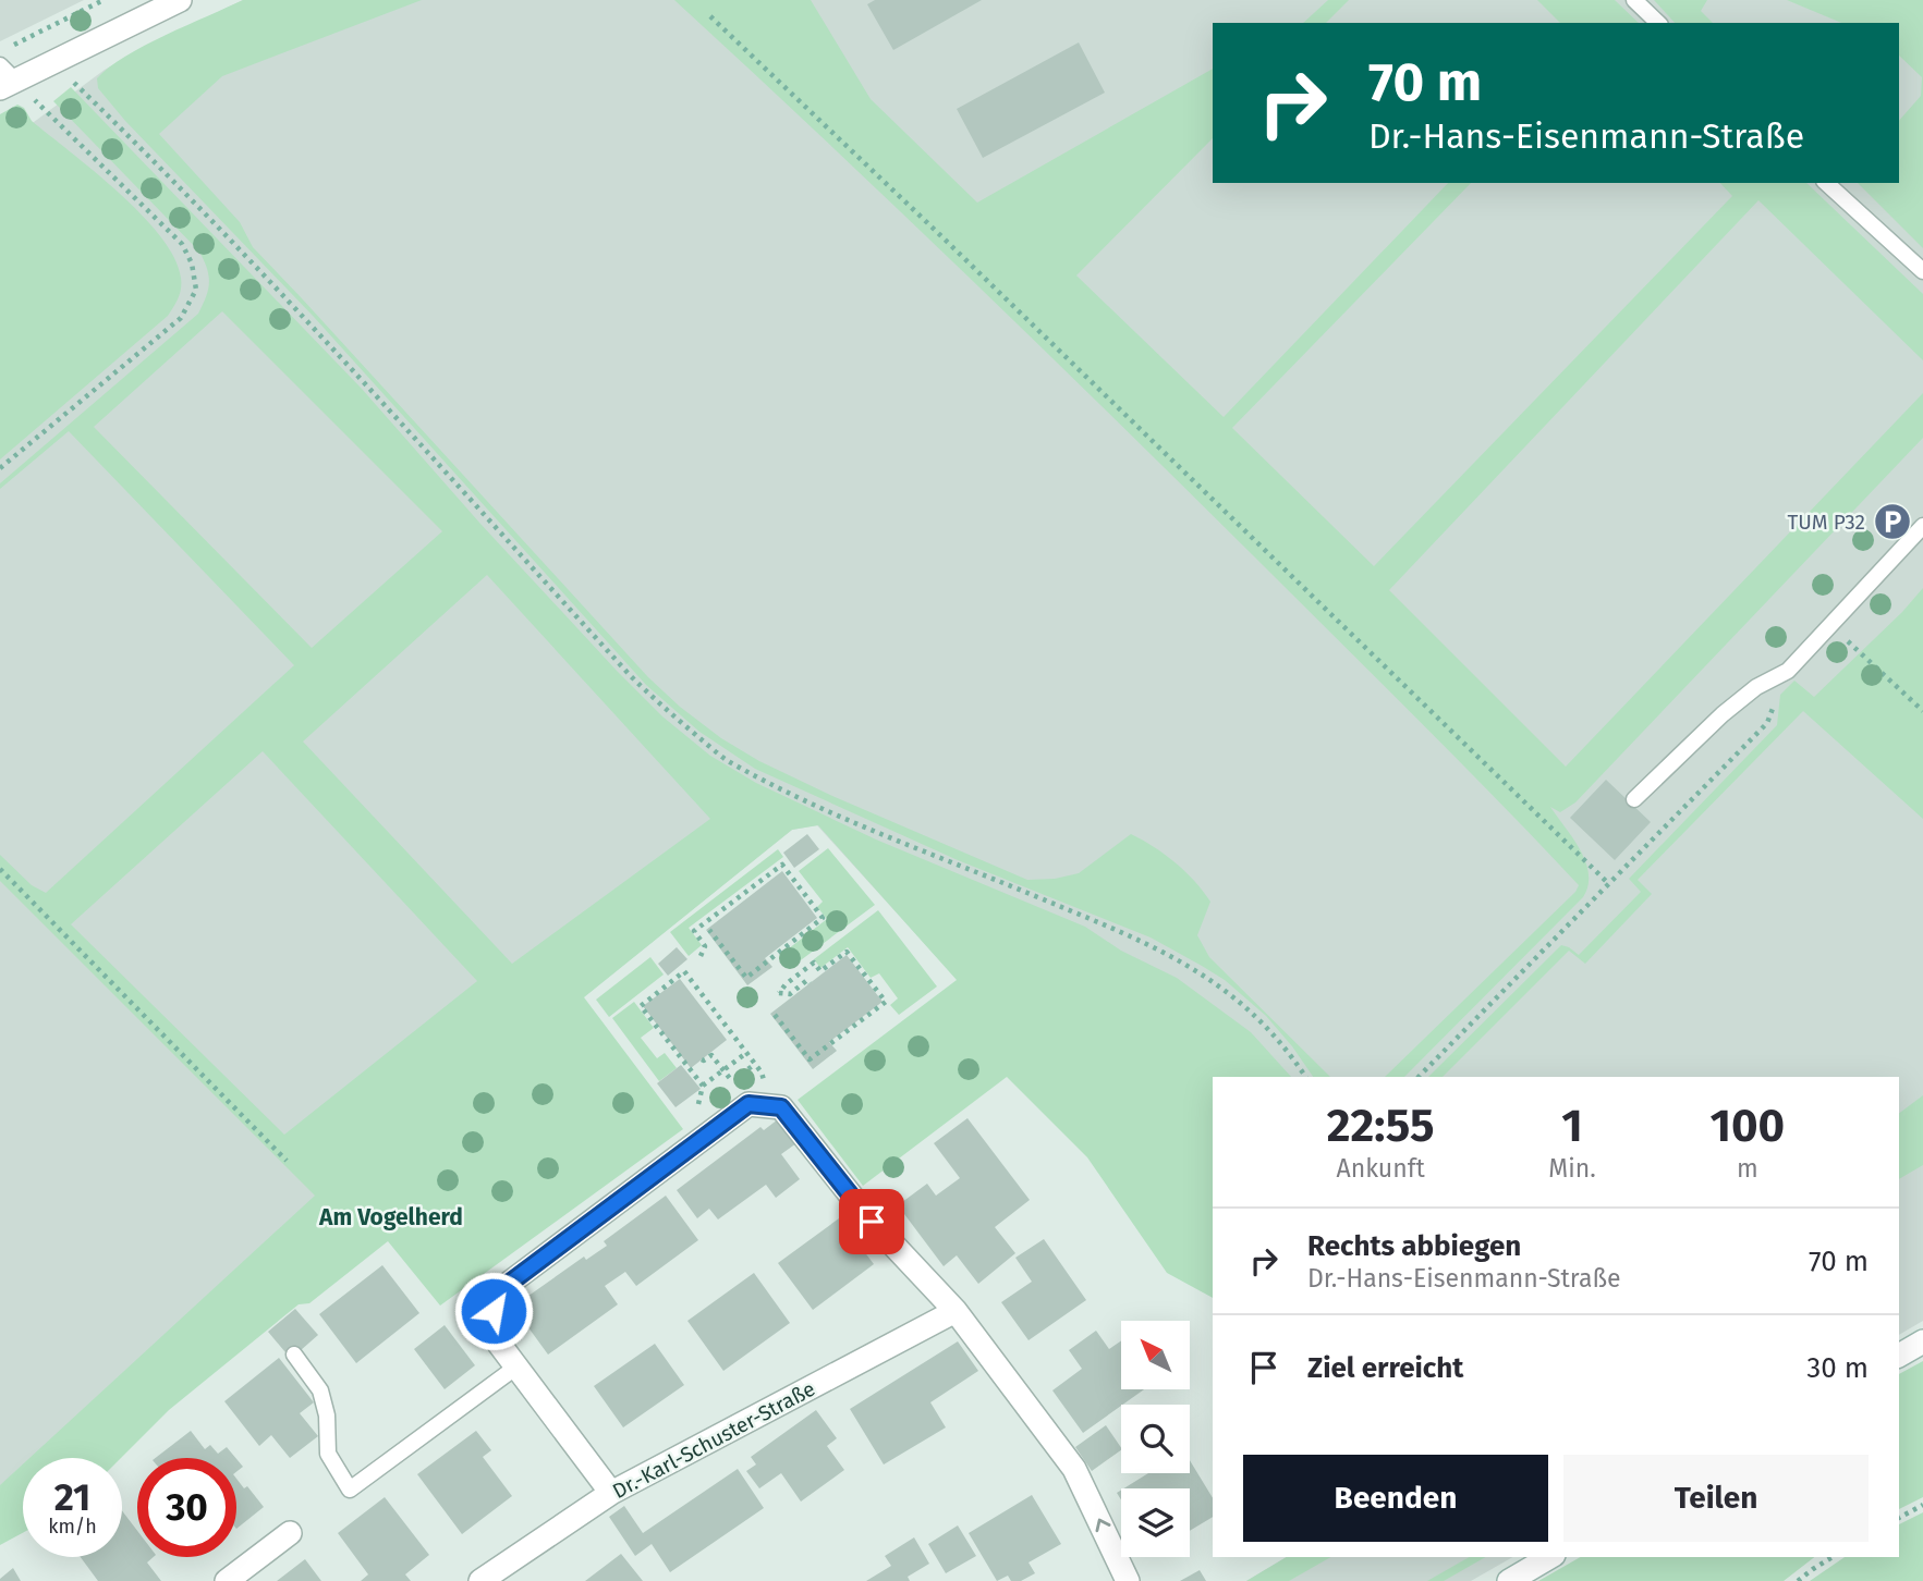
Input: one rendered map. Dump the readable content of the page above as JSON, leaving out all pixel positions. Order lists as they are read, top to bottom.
{
  "streets": {
    "street": ["Dr.-Karl-Schuster-Straße"]
  },
  "districts": ["Am Vogelherd"],
  "places": {
    "parking": ["TUM P32"]
  },
  "north": "top left",
  "page": {
    "turn": ["70 m", "Dr.-Hans-Eisenmann-Straße"],
    "eta": [
      "22:55",
      "Ankunft",
      "1",
      "Min.",
      "100",
      "m"
    ],
    "list": [
      {
        "name": "Rechts abbiegen",
        "note": "Dr.-Hans-Eisenmann-Straße",
        "value": "70 m"
      },
      {
        "name": "Ziel erreicht",
        "value": "30 m"
      }
    ],
    "buttons": ["Beenden", "Teilen"],
    "speed": "21 km/h",
    "limit": "30"
  }
}
